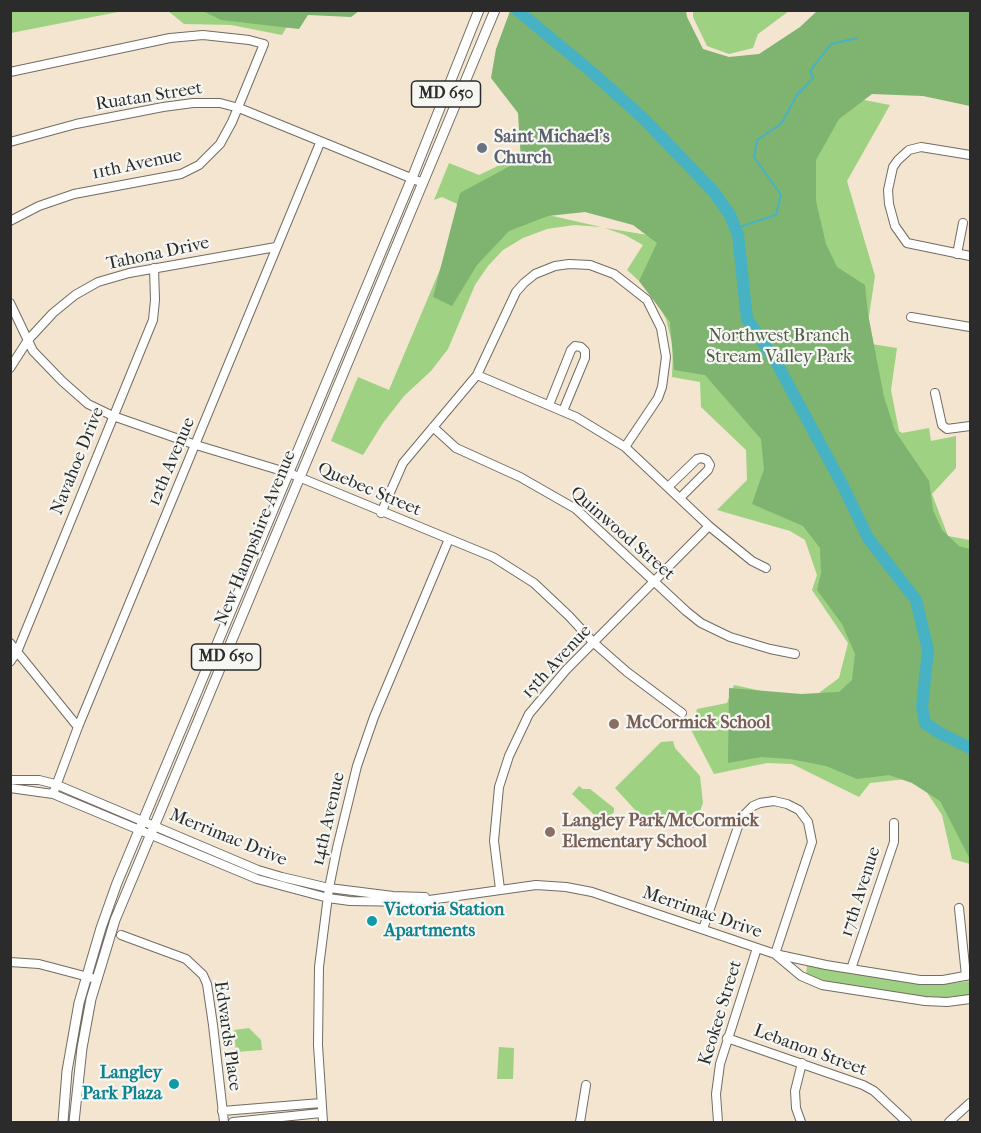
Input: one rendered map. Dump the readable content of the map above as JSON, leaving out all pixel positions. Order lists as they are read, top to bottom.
{
  "streets": {
    "main road": ["MD 650", "New Hampshire Avenue"],
    "street": [
      "Ruatan Street",
      "11th Avenue",
      "Tahona Drive",
      "Navahoe Drive",
      "12th Avenue",
      "Quebec Street",
      "Quinwood Street",
      "15th Avenue",
      "14th Avenue",
      "Merrimac Drive",
      "17th Avenue",
      "Keokee Street",
      "Edwards Place",
      "Lebanon Street"
    ]
  },
  "crossings": [
    ["Ruatan Street", "11th Avenue"],
    ["Ruatan Street", "12th Avenue"],
    ["Ruatan Street", "New Hampshire Avenue"],
    ["Tahona Drive", "Navahoe Drive"],
    ["Tahona Drive", "12th Avenue"],
    ["Tahona Drive", "Quebec Street"],
    ["Navahoe Drive", "Quebec Street"],
    ["12th Avenue", "Quebec Street"],
    ["12th Avenue", "Merrimac Drive"],
    ["Quebec Street", "New Hampshire Avenue"],
    ["Quebec Street", "15th Avenue"],
    ["Quebec Street", "14th Avenue"],
    ["Quinwood Street", "15th Avenue"],
    ["New Hampshire Avenue", "Merrimac Drive"],
    ["15th Avenue", "Merrimac Drive"],
    ["14th Avenue", "Merrimac Drive"],
    ["Merrimac Drive", "17th Avenue"],
    ["Merrimac Drive", "Keokee Street"],
    ["Keokee Street", "Lebanon Street"]
  ],
  "parks": ["Northwest Branch Stream Valley Park"],
  "places": [
    "Saint Michael's Church",
    "McCormick School",
    "Langley Park/McCormick Elementary School",
    "Victoria Station Apartments",
    "Langley Park Plaza"
  ]
}
